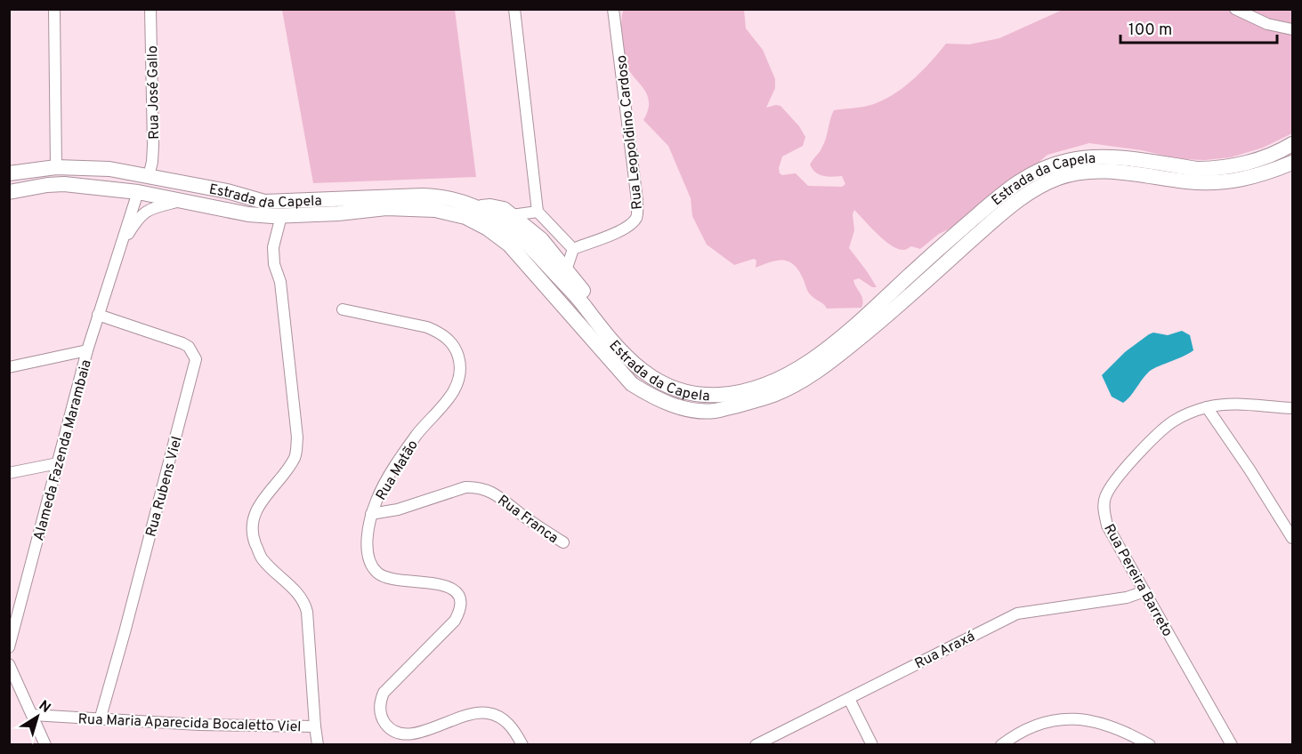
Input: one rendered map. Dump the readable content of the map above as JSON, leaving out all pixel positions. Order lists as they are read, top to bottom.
{
  "streets": {
    "main road": ["Estrada da Capela"],
    "street": [
      "Rua José Gallo",
      "Rua Leopoldino Cardoso",
      "Alameda Fazenda Marambaia",
      "Rua Matão",
      "Rua Rubens Viel",
      "Rua Franca",
      "Rua Pereira Barreto",
      "Rua Araxá",
      "Rua Maria Aparecida Bocaletto Viel"
    ]
  },
  "crossings": [
    ["Rua José Gallo", "Estrada da Capela"],
    ["Estrada da Capela", "Alameda Fazenda Marambaia"],
    ["Alameda Fazenda Marambaia", "Rua Rubens Viel"],
    ["Rua Matão", "Rua Franca"],
    ["Rua Rubens Viel", "Rua Maria Aparecida Bocaletto Viel"],
    ["Rua Pereira Barreto", "Rua Araxá"]
  ],
  "scale_bar": "100 m",
  "north": "top right"
}
